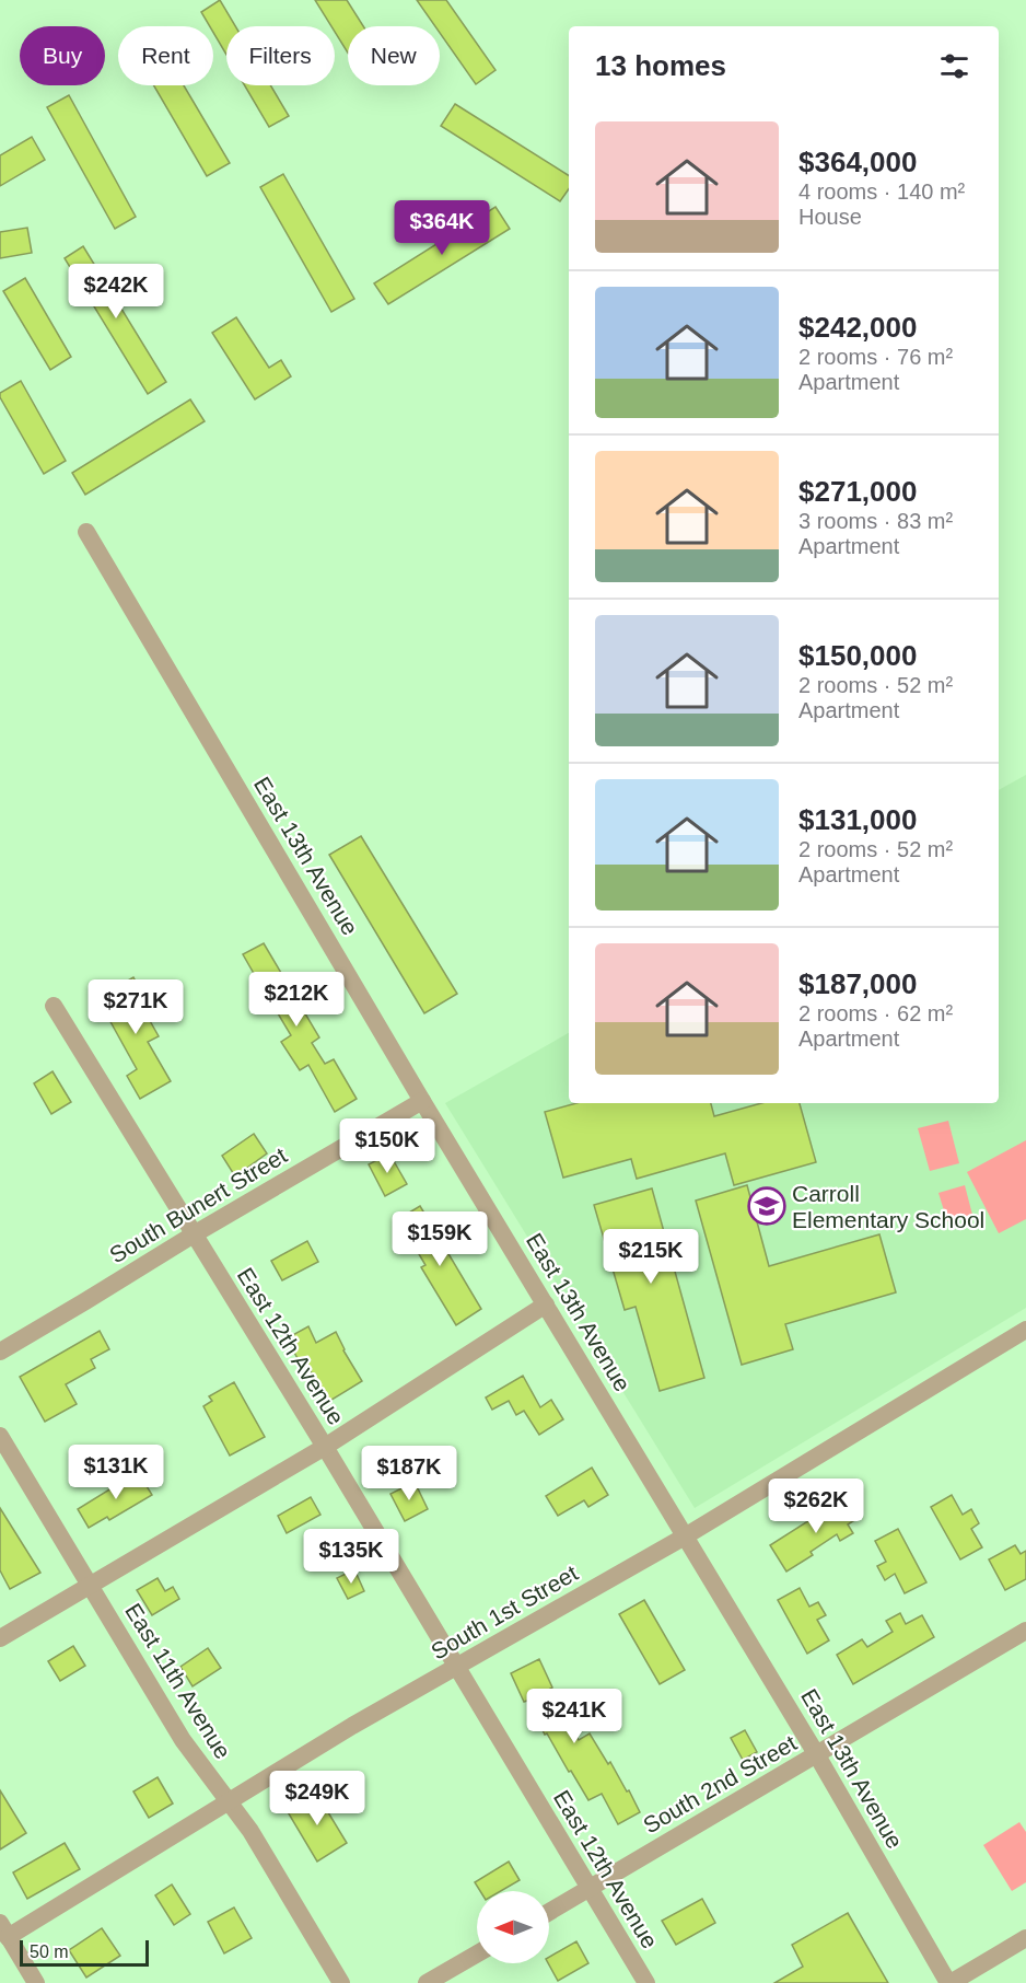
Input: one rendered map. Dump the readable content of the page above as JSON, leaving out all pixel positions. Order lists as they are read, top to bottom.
{
  "streets": {
    "street": [
      "East 13th Avenue",
      "South Bunert Street",
      "East 12th Avenue",
      "South 1st Street",
      "East 11th Avenue",
      "South 2nd Street"
    ]
  },
  "crossings": [
    ["East 13th Avenue", "South Bunert Street"],
    ["East 13th Avenue", "South 1st Street"],
    ["East 13th Avenue", "South 2nd Street"],
    ["South Bunert Street", "East 12th Avenue"],
    ["East 12th Avenue", "South 1st Street"],
    ["East 12th Avenue", "South 2nd Street"],
    ["South 1st Street", "East 11th Avenue"]
  ],
  "places": {
    "school or university": ["Carroll Elementary School"]
  },
  "scale_bar": "50 m",
  "north": "left",
  "page": {
    "chip": [
      "Buy",
      "Rent",
      "Filters",
      "New"
    ],
    "heading": "13 homes",
    "list": [
      {
        "name": "$364,000",
        "note": "4 rooms · 140 m² · House"
      },
      {
        "name": "$242,000",
        "note": "2 rooms · 76 m² · Apartment"
      },
      {
        "name": "$271,000",
        "note": "3 rooms · 83 m² · Apartment"
      },
      {
        "name": "$150,000",
        "note": "2 rooms · 52 m² · Apartment"
      },
      {
        "name": "$131,000",
        "note": "2 rooms · 52 m² · Apartment"
      },
      {
        "name": "$187,000",
        "note": "2 rooms · 62 m² · Apartment"
      }
    ],
    "price": [
      "$364K",
      "$242K",
      "$212K",
      "$271K",
      "$150K",
      "$159K",
      "$215K",
      "$131K",
      "$187K",
      "$262K",
      "$135K",
      "$241K",
      "$249K"
    ],
    "scale": "50 m"
  }
}
